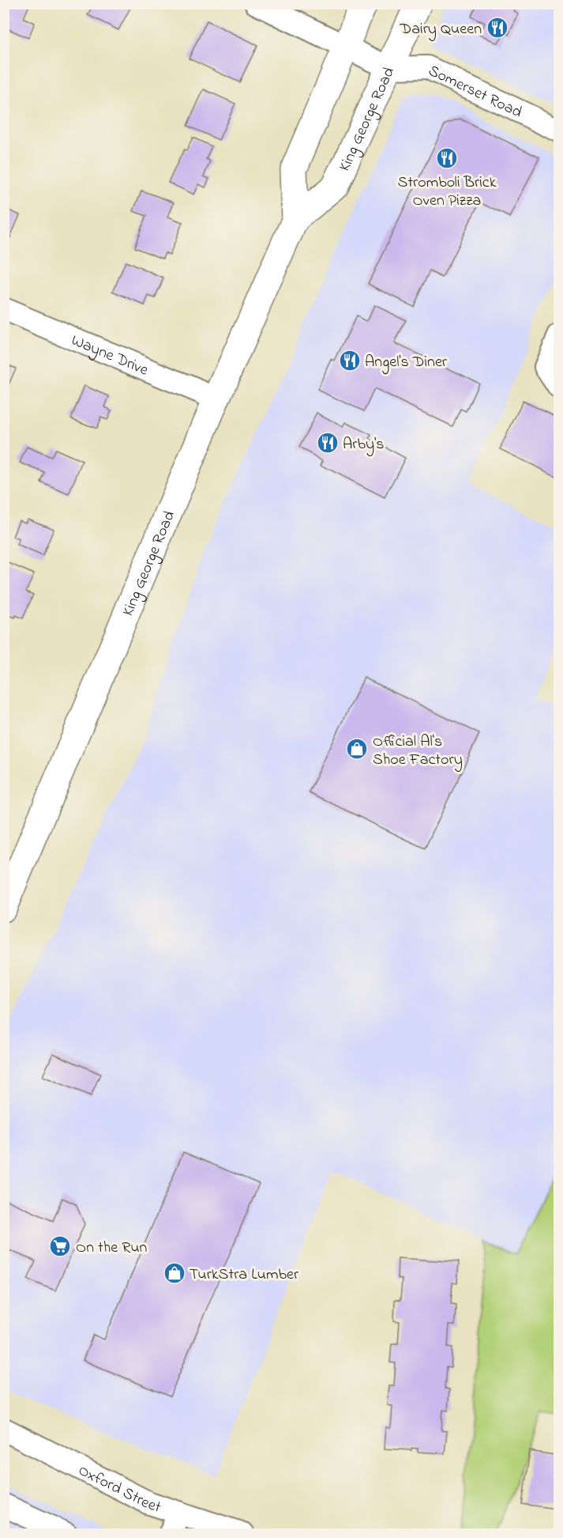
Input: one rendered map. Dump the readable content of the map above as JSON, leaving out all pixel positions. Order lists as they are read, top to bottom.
{
  "streets": {
    "main road": ["King George Road"],
    "street": ["Somerset Road", "Wayne Drive", "Oxford Street"]
  },
  "crossings": [
    ["Somerset Road", "King George Road"],
    ["King George Road", "Wayne Drive"]
  ],
  "places": {
    "restaurant": [
      "Dairy Queen",
      "Stromboli Brick Oven Pizza",
      "Angel's Diner",
      "Arby's"
    ],
    "shop": ["Official Al's Shoe Factory", "TurkStra Lumber"],
    "supermarket": ["On the Run"]
  }
}
